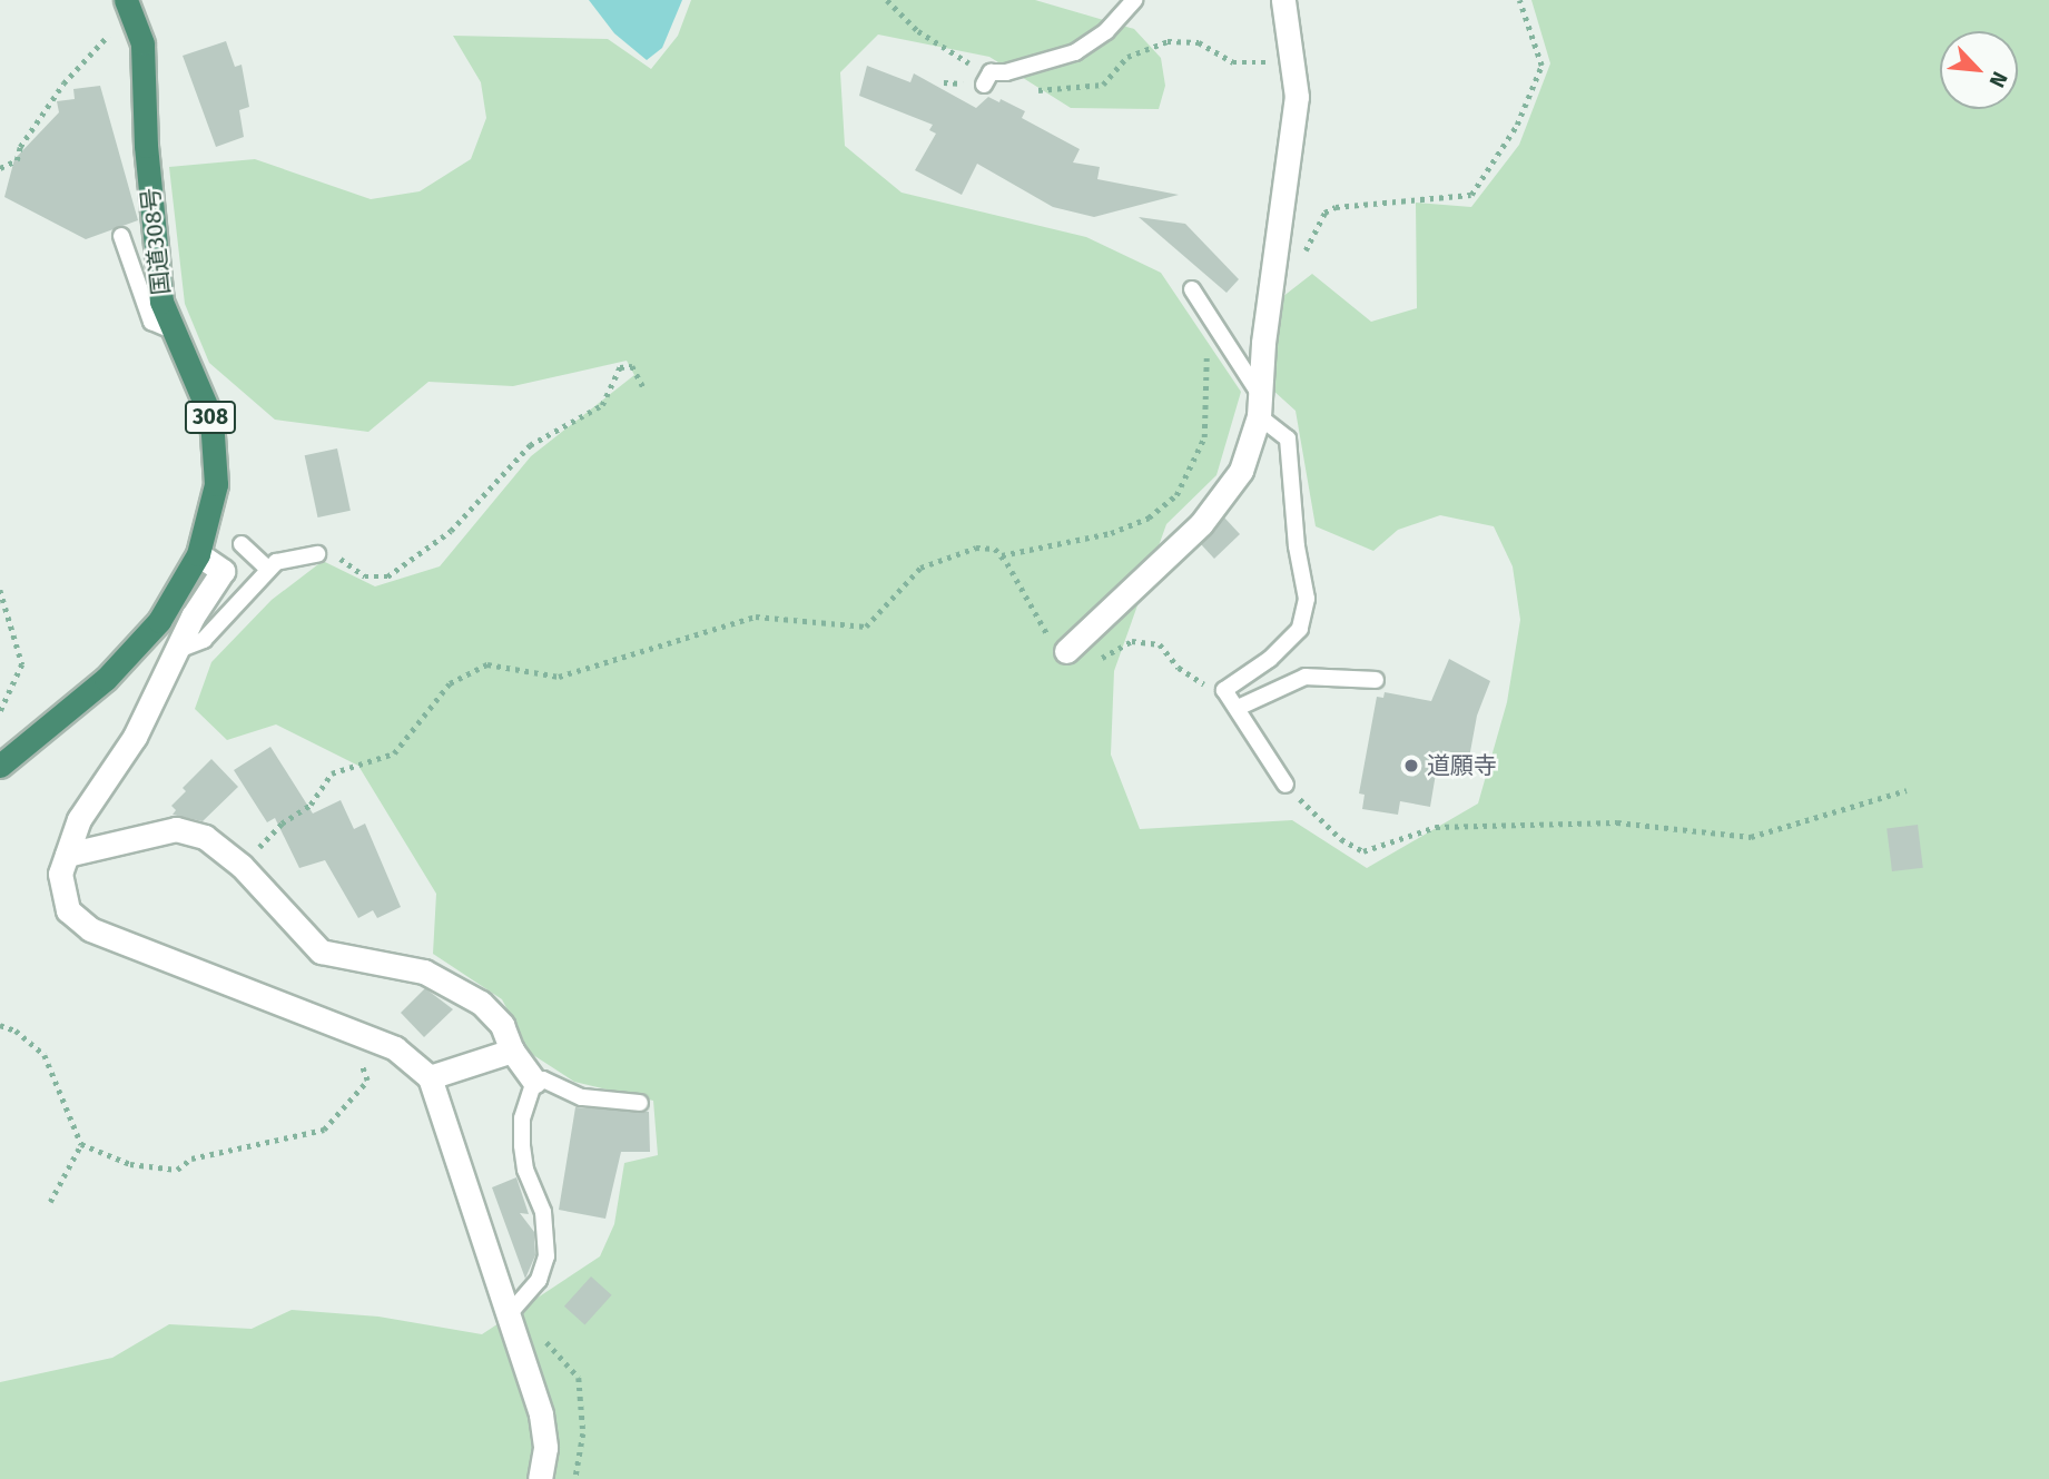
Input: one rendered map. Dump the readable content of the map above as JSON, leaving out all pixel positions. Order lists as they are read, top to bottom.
{
  "streets": {
    "highway": ["国道308号", "308"]
  },
  "places": ["道願寺"],
  "north": "bottom right"
}
